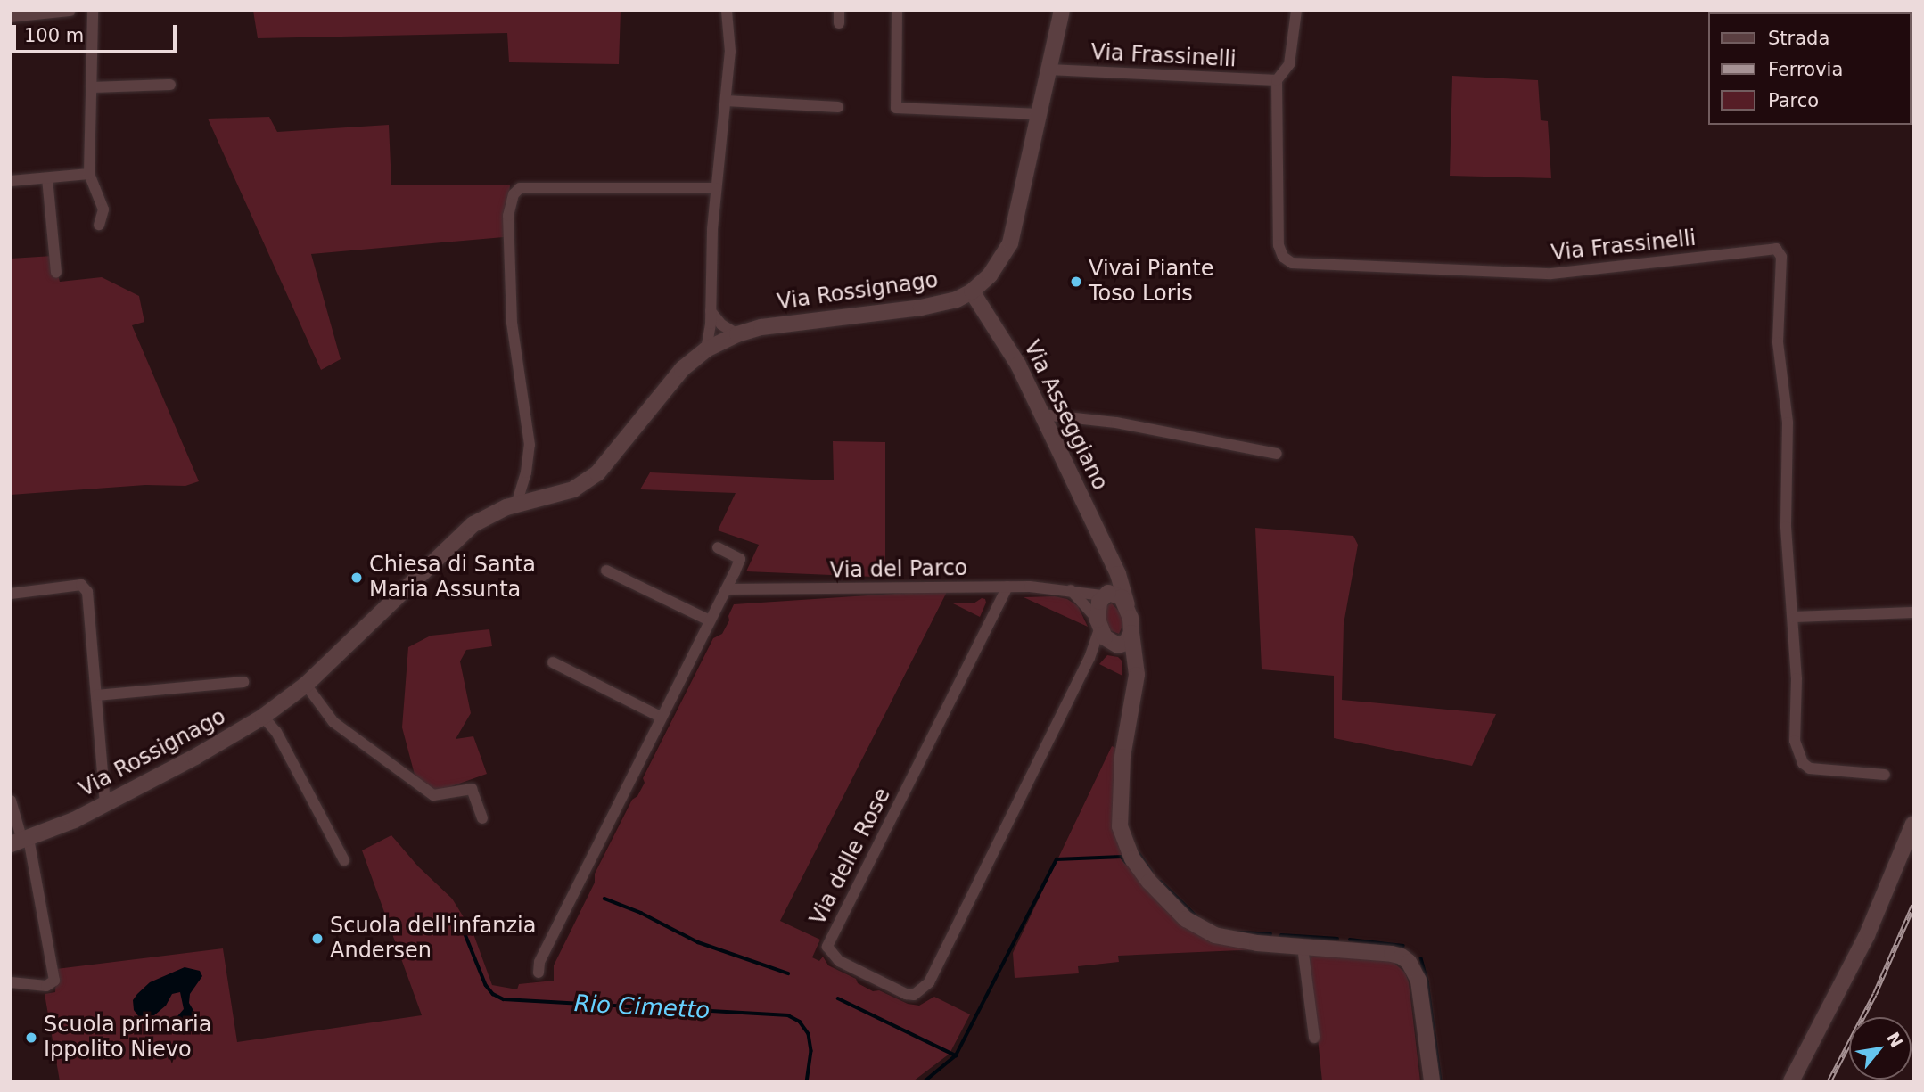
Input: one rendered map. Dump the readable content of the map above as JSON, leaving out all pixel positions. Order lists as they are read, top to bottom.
{
  "streets": {
    "street": [
      "Via Frassinelli",
      "Via Rossignago",
      "Via Asseggiano",
      "Via del Parco",
      "Via delle Rose"
    ]
  },
  "crossings": [
    ["Via Frassinelli", "Via Rossignago"],
    ["Via Rossignago", "Via Asseggiano"],
    ["Via Asseggiano", "Via delle Rose"],
    ["Via del Parco", "Via delle Rose"]
  ],
  "water": ["Rio Cimetto"],
  "places": [
    "Vivai Piante Toso Loris",
    "Chiesa di Santa Maria Assunta",
    "Scuola dell'infanzia Andersen",
    "Scuola primaria Ippolito Nievo"
  ],
  "legend": ["Strada", "Ferrovia", "Parco"],
  "scale_bar": "100 m",
  "north": "top right"
}
